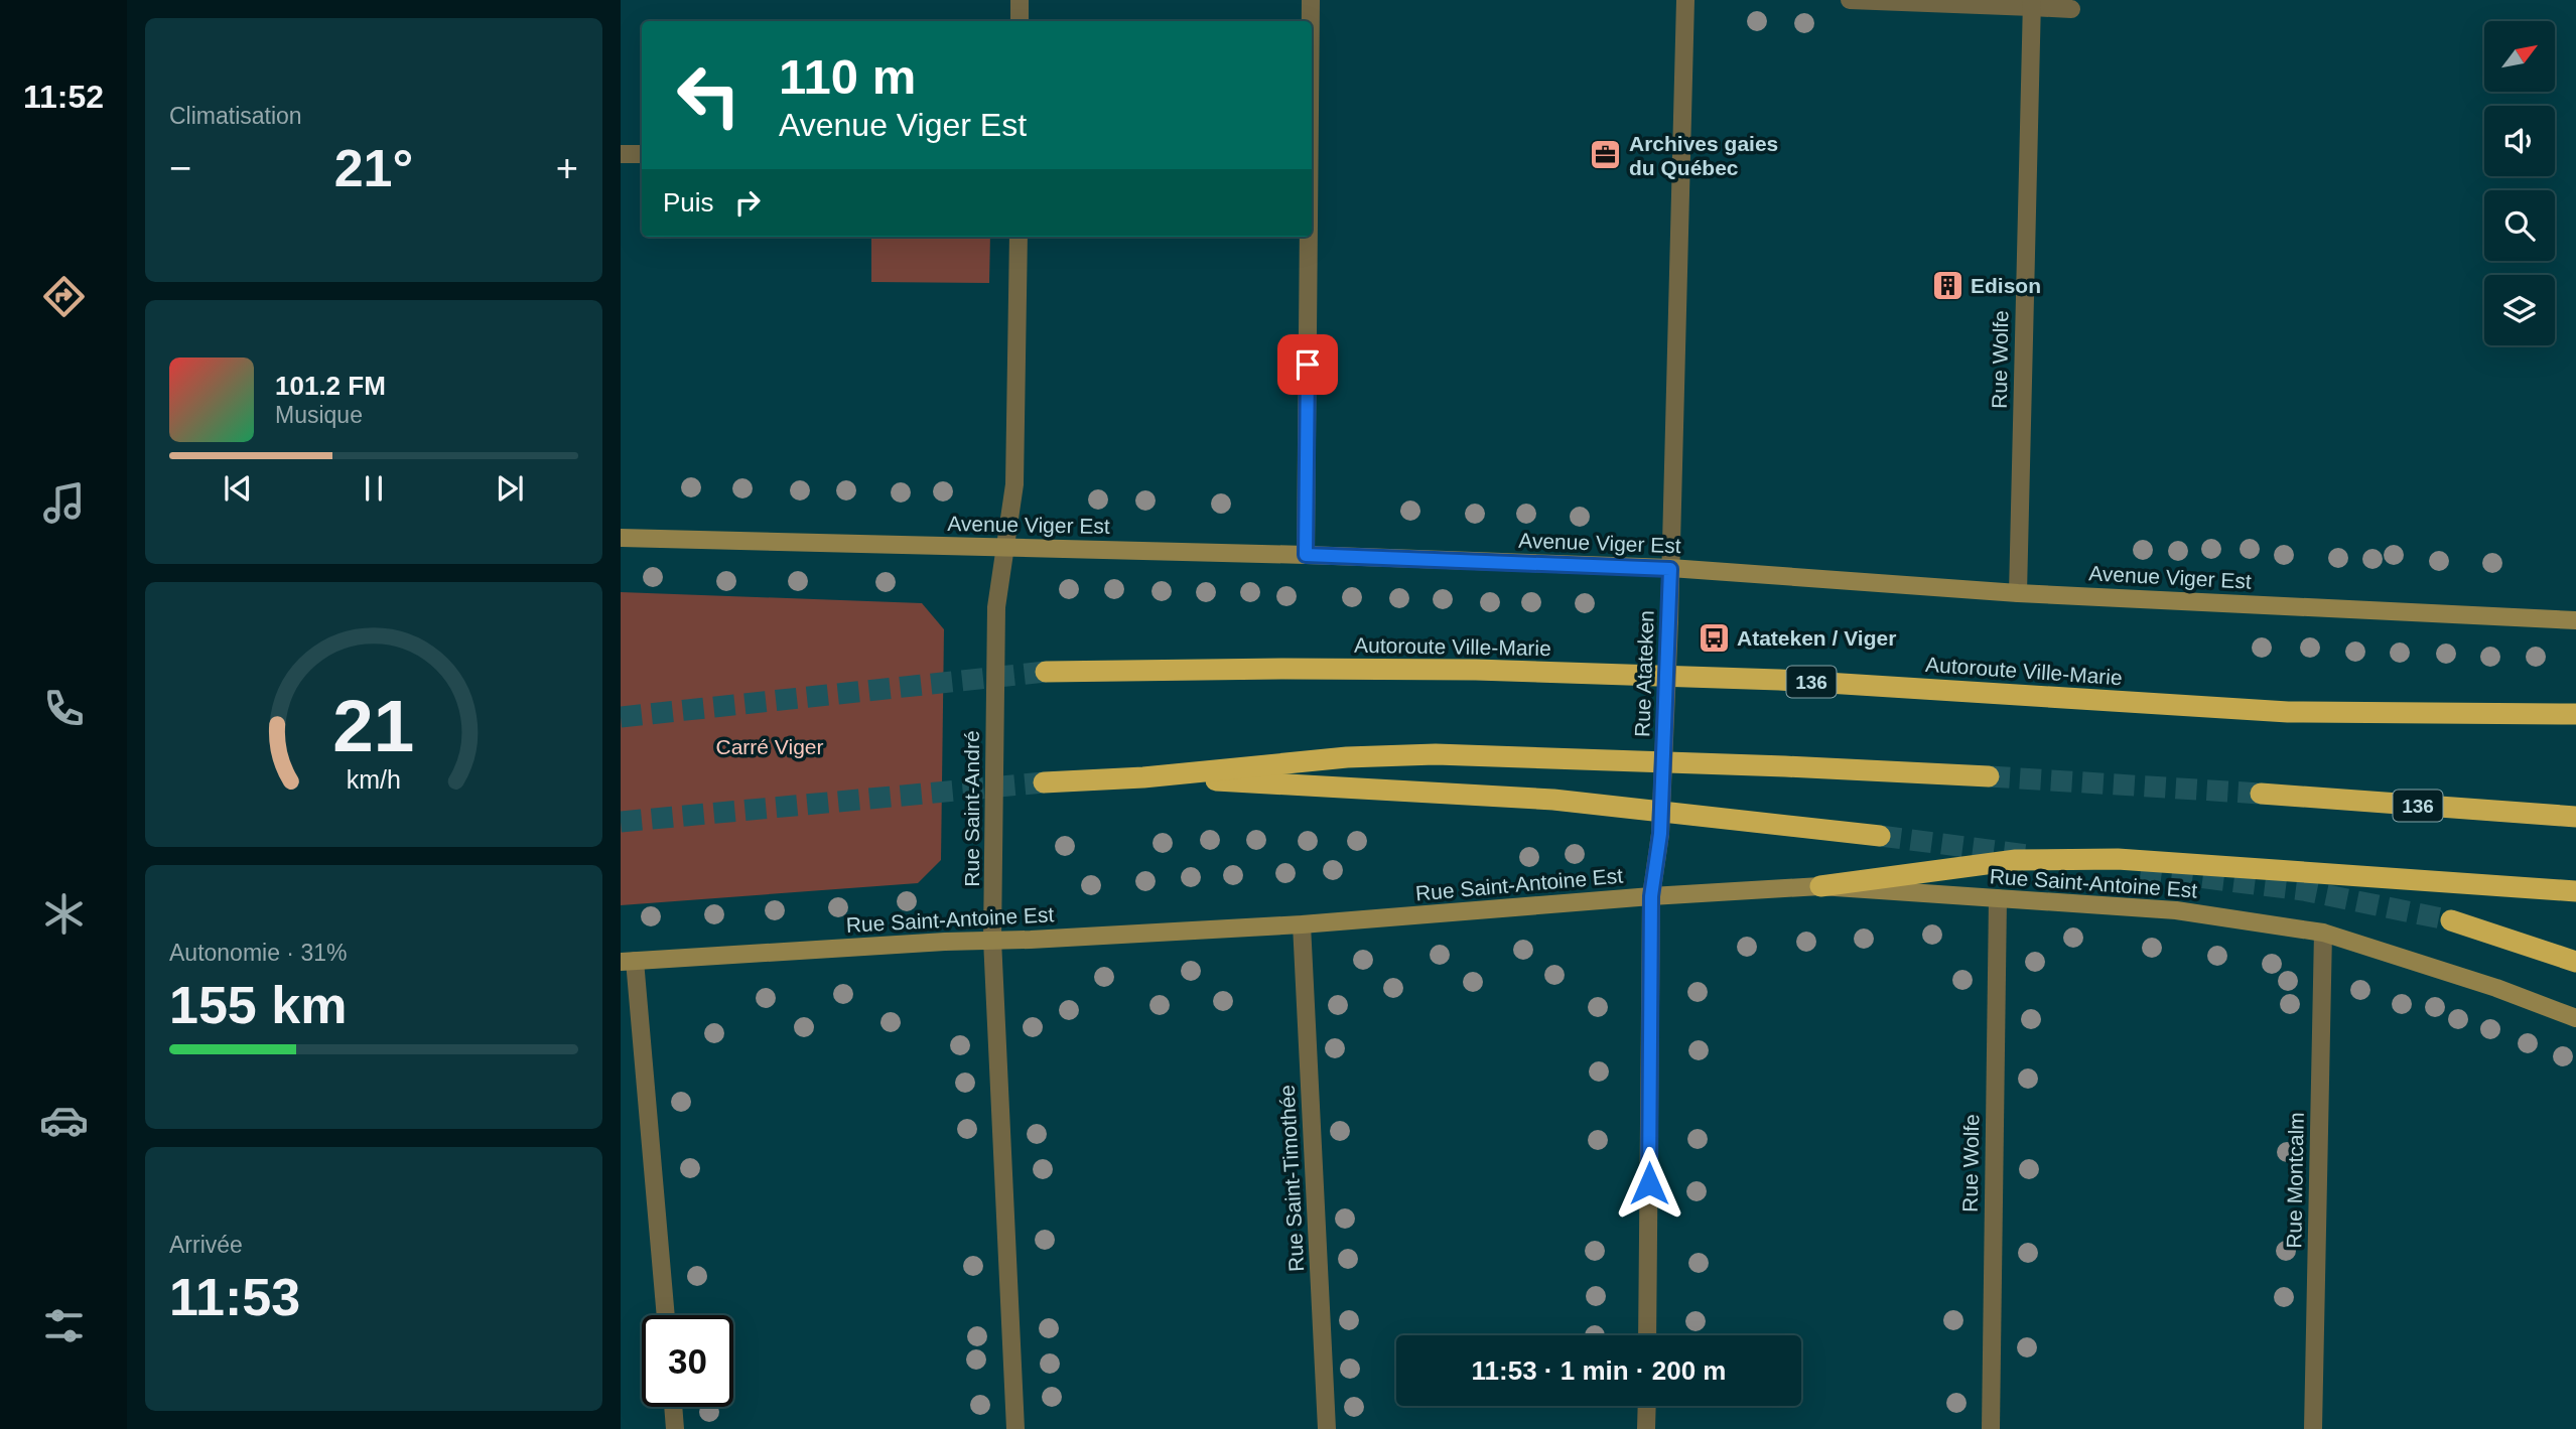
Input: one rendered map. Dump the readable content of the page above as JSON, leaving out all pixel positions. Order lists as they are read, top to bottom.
{
  "streets": {
    "highway": ["Autoroute Ville-Marie", "136"],
    "main road": ["Avenue Viger Est", "Rue Saint-Antoine Est"],
    "street": [
      "Rue Wolfe",
      "Rue Atateken",
      "Rue Saint-André",
      "Rue Saint-Timothée",
      "Rue Montcalm"
    ]
  },
  "crossings": [
    ["Rue Wolfe", "Avenue Viger Est"],
    ["Rue Wolfe", "Rue Saint-Antoine Est"],
    ["Avenue Viger Est", "Rue Atateken"],
    ["Avenue Viger Est", "Rue Saint-André"],
    ["Rue Atateken", "Rue Saint-Antoine Est"],
    ["Rue Saint-André", "Rue Saint-Antoine Est"],
    ["Rue Saint-Antoine Est", "Rue Saint-Timothée"],
    ["Rue Saint-Antoine Est", "Rue Montcalm"]
  ],
  "parks": ["Carré Viger"],
  "places": {
    "office": ["Archives gaies du Québec"],
    "building": ["Edison"],
    "bus stop": ["Atateken / Viger"]
  },
  "north": "top right",
  "page": {
    "tabs": "11:52",
    "tile": [
      "Climatisation",
      ["Autonomie · 31%", "155 km"],
      ["Arrivée", "11:53"]
    ],
    "turn": ["110 m", "Avenue Viger Est"],
    "heat": ["−", "21°", "+"],
    "then": "Puis",
    "song": ["101.2 FM", "Musique"],
    "limit": "30",
    "trip": "11:53 · 1 min · 200 m",
    "gauge": ["21", "km/h"]
  }
}
